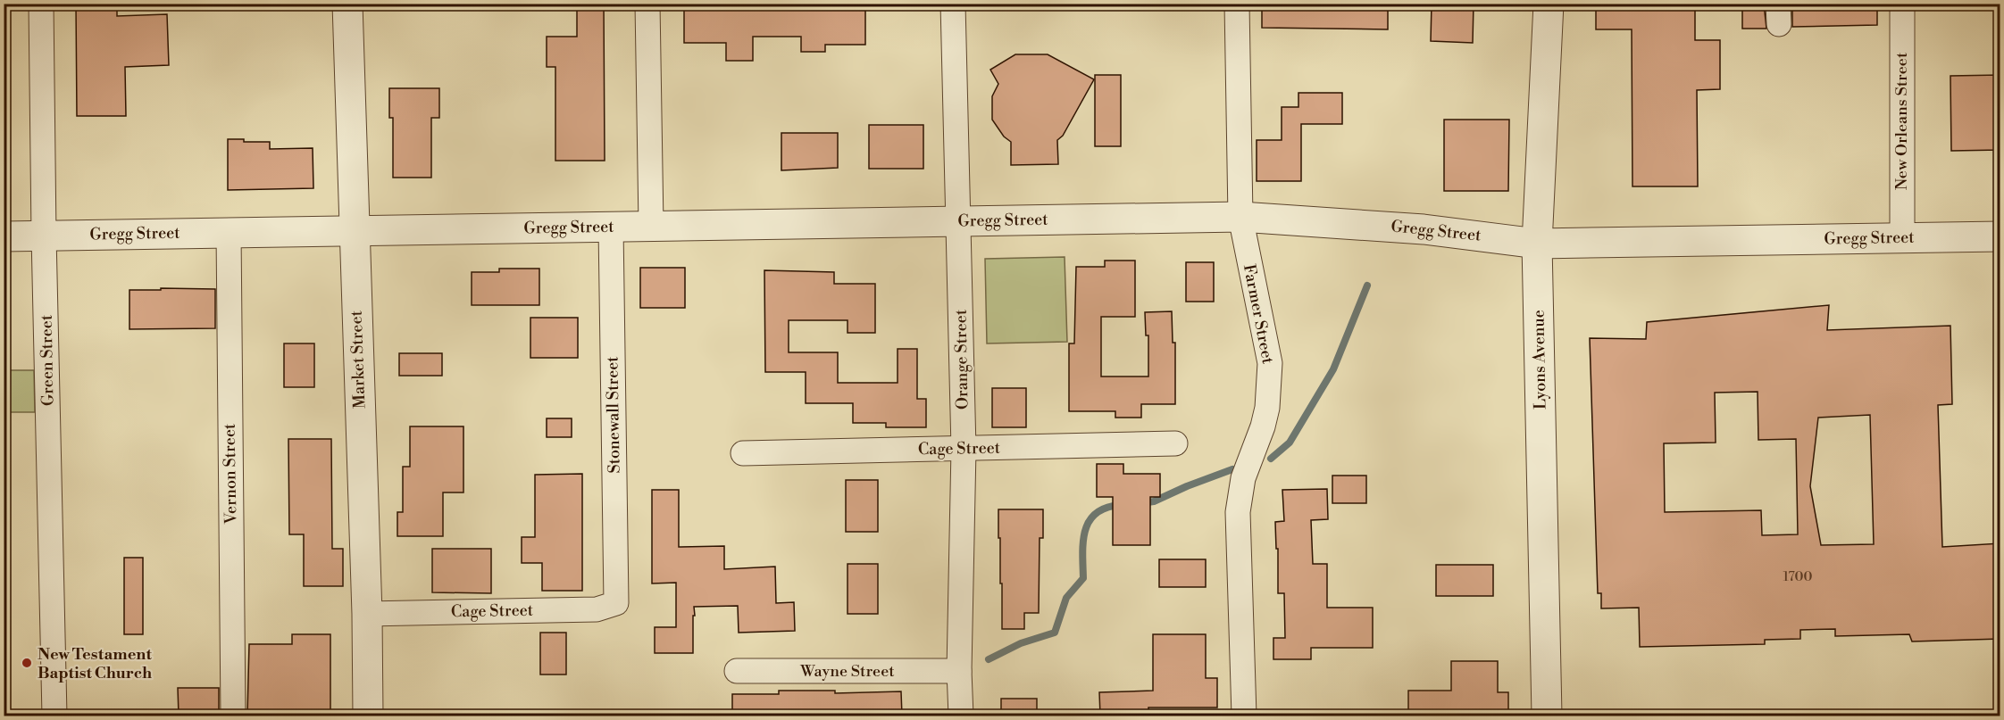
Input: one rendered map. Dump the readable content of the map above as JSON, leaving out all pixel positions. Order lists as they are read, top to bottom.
{
  "streets": {
    "street": [
      "New Orleans Street",
      "Gregg Street",
      "Farmer Street",
      "Market Street",
      "Orange Street",
      "Lyons Avenue",
      "Green Street",
      "Stonewall Street",
      "Cage Street",
      "Vernon Street",
      "Wayne Street"
    ]
  },
  "crossings": [
    ["New Orleans Street", "Gregg Street"],
    ["Gregg Street", "Farmer Street"],
    ["Gregg Street", "Market Street"],
    ["Gregg Street", "Orange Street"],
    ["Gregg Street", "Lyons Avenue"],
    ["Gregg Street", "Green Street"],
    ["Gregg Street", "Stonewall Street"],
    ["Gregg Street", "Vernon Street"],
    ["Market Street", "Cage Street"],
    ["Orange Street", "Cage Street"],
    ["Orange Street", "Wayne Street"],
    ["Stonewall Street", "Cage Street"]
  ],
  "places": ["New Testament Baptist Church"],
  "house_numbers": ["1700"]
}
